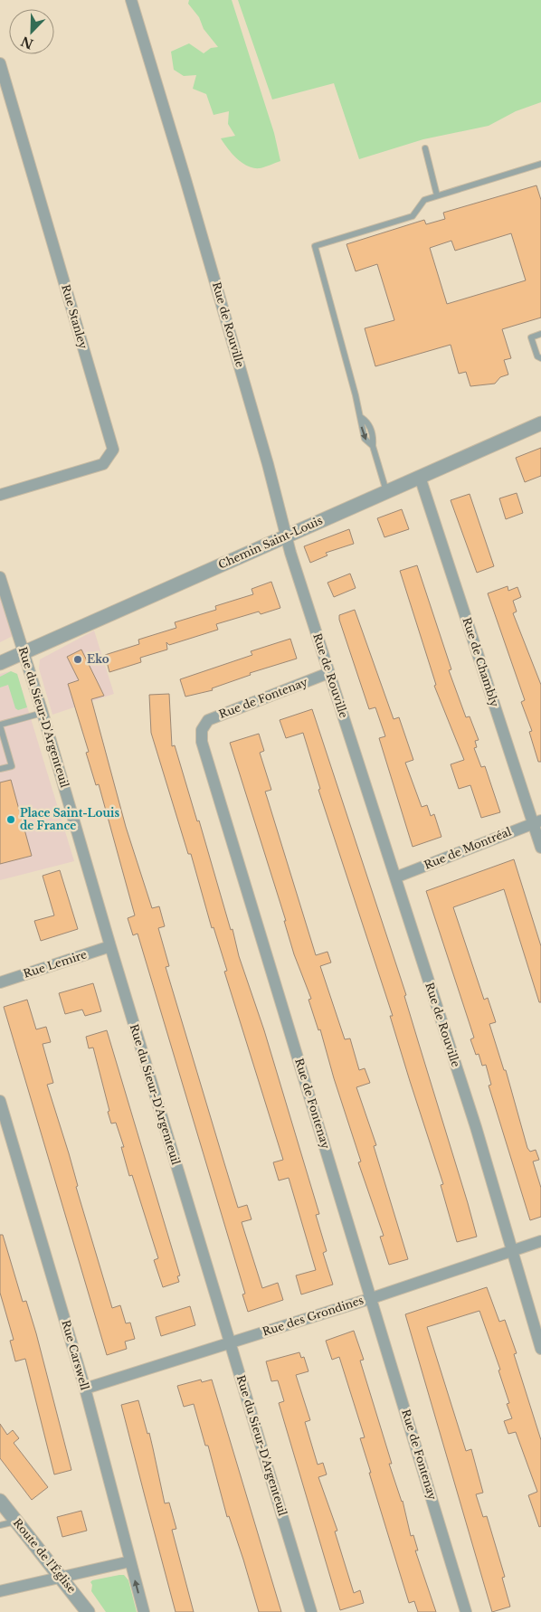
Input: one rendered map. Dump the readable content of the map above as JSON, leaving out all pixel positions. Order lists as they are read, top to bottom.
{
  "streets": {
    "street": [
      "Rue Stanley",
      "Rue de Rouville",
      "Chemin Saint-Louis",
      "Rue de Chambly",
      "Rue de Fontenay",
      "Rue du Sieur-D'Argenteuil",
      "Rue de Montréal",
      "Rue Lemire",
      "Rue des Grondines",
      "Rue Carswell",
      "Route de l'Église"
    ]
  },
  "crossings": [
    ["Rue de Rouville", "Chemin Saint-Louis"],
    ["Rue de Rouville", "Rue de Fontenay"],
    ["Rue de Rouville", "Rue de Montréal"],
    ["Rue de Rouville", "Rue des Grondines"],
    ["Chemin Saint-Louis", "Rue de Chambly"],
    ["Chemin Saint-Louis", "Rue du Sieur-D'Argenteuil"],
    ["Rue de Chambly", "Rue de Montréal"],
    ["Rue de Fontenay", "Rue des Grondines"],
    ["Rue du Sieur-D'Argenteuil", "Rue Lemire"],
    ["Rue du Sieur-D'Argenteuil", "Rue des Grondines"],
    ["Rue des Grondines", "Rue Carswell"]
  ],
  "places": ["Eko", "Place Saint-Louis de France"],
  "north": "bottom left"
}
